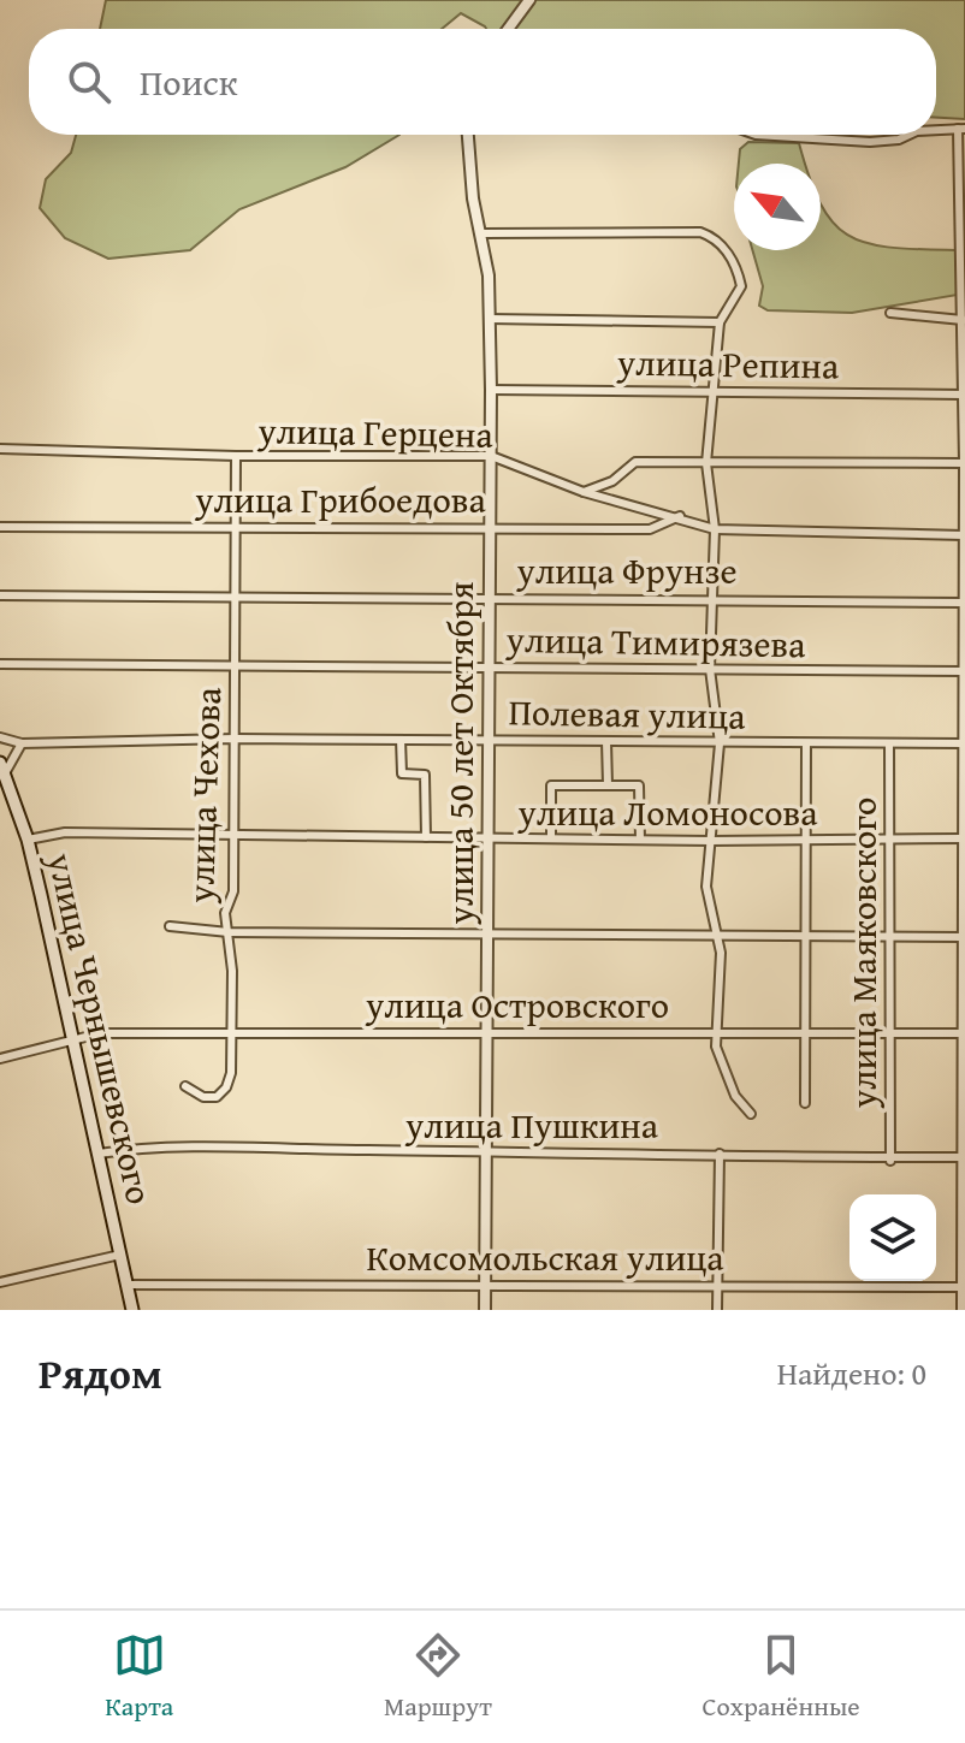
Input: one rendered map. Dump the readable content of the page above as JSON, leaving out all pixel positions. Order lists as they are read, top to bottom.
{
  "streets": {
    "main road": ["улица Чернышевского"],
    "street": [
      "улица Репина",
      "улица Герцена",
      "улица Грибоедова",
      "улица Фрунзе",
      "улица Тимирязева",
      "Полевая улица",
      "улица 50 лет Октября",
      "улица Чехова",
      "улица Ломоносова",
      "улица Маяковского",
      "улица Островского",
      "улица Пушкина",
      "Комсомольская улица"
    ]
  },
  "crossings": [
    ["улица Репина", "улица 50 лет Октября"],
    ["улица Герцена", "улица Грибоедова"],
    ["улица Герцена", "улица 50 лет Октября"],
    ["улица Герцена", "улица Чехова"],
    ["улица Грибоедова", "улица 50 лет Октября"],
    ["улица Грибоедова", "улица Чехова"],
    ["улица Фрунзе", "улица 50 лет Октября"],
    ["улица Фрунзе", "улица Чехова"],
    ["улица Тимирязева", "улица 50 лет Октября"],
    ["улица Тимирязева", "улица Чехова"],
    ["Полевая улица", "улица 50 лет Октября"],
    ["Полевая улица", "улица Чехова"],
    ["Полевая улица", "улица Маяковского"],
    ["улица 50 лет Октября", "улица Ломоносова"],
    ["улица 50 лет Октября", "улица Островского"],
    ["улица 50 лет Октября", "улица Пушкина"],
    ["улица 50 лет Октября", "Комсомольская улица"],
    ["улица Чехова", "улица Ломоносова"],
    ["улица Чехова", "улица Островского"],
    ["улица Ломоносова", "улица Маяковского"],
    ["улица Ломоносова", "улица Чернышевского"],
    ["улица Маяковского", "улица Островского"],
    ["улица Маяковского", "улица Пушкина"],
    ["улица Островского", "улица Чернышевского"],
    ["улица Чернышевского", "улица Пушкина"],
    ["улица Чернышевского", "Комсомольская улица"]
  ],
  "north": "top left",
  "page": {
    "search": "Поиск",
    "heading": ["Рядом", "Найдено: 0"],
    "nav": ["Карта", "Маршрут", "Сохранённые"]
  }
}
